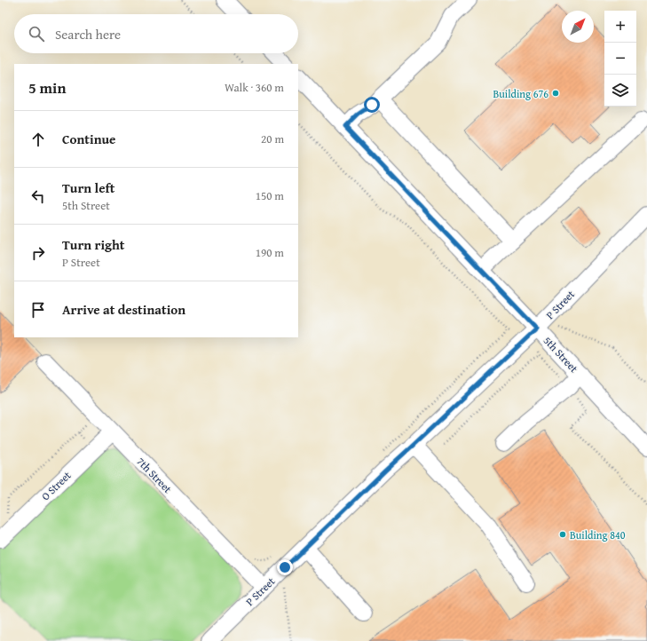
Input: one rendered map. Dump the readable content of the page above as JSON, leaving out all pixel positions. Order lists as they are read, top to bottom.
{
  "streets": {
    "street": [
      "P Street",
      "5th Street",
      "7th Street",
      "O Street"
    ]
  },
  "crossings": [
    ["P Street", "5th Street"],
    ["P Street", "7th Street"],
    ["7th Street", "O Street"]
  ],
  "places": ["Building 676", "Building 840"],
  "north": "top right",
  "page": {
    "map_buttons": ["+", "−"],
    "search": "Search here",
    "heading": ["5 min", "Walk · 360 m"],
    "list": [
      ["Continue", "20 m"],
      ["Turn left", "5th Street", "150 m"],
      ["Turn right", "P Street", "190 m"],
      "Arrive at destination"
    ]
  }
}
